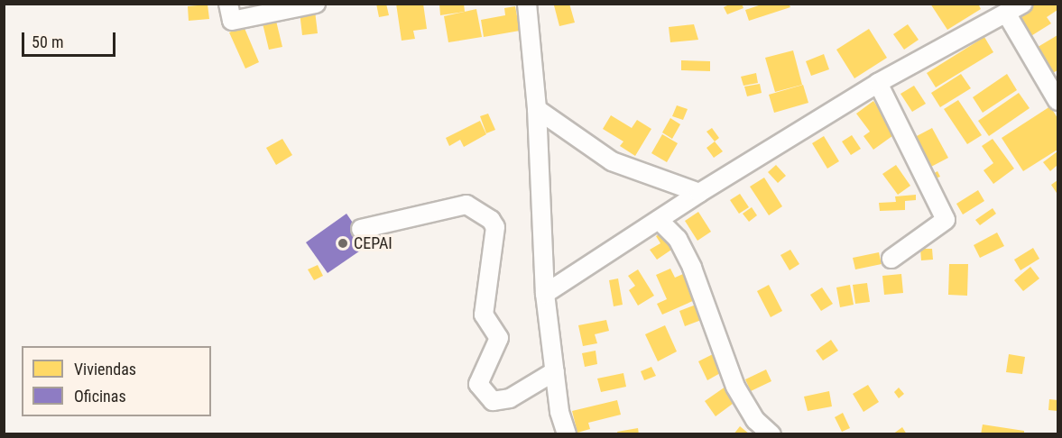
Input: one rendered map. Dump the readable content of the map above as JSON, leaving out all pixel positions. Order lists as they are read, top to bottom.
{
  "places": ["CEPAI"],
  "legend": ["Viviendas", "Oficinas"],
  "scale_bar": "50 m"
}
